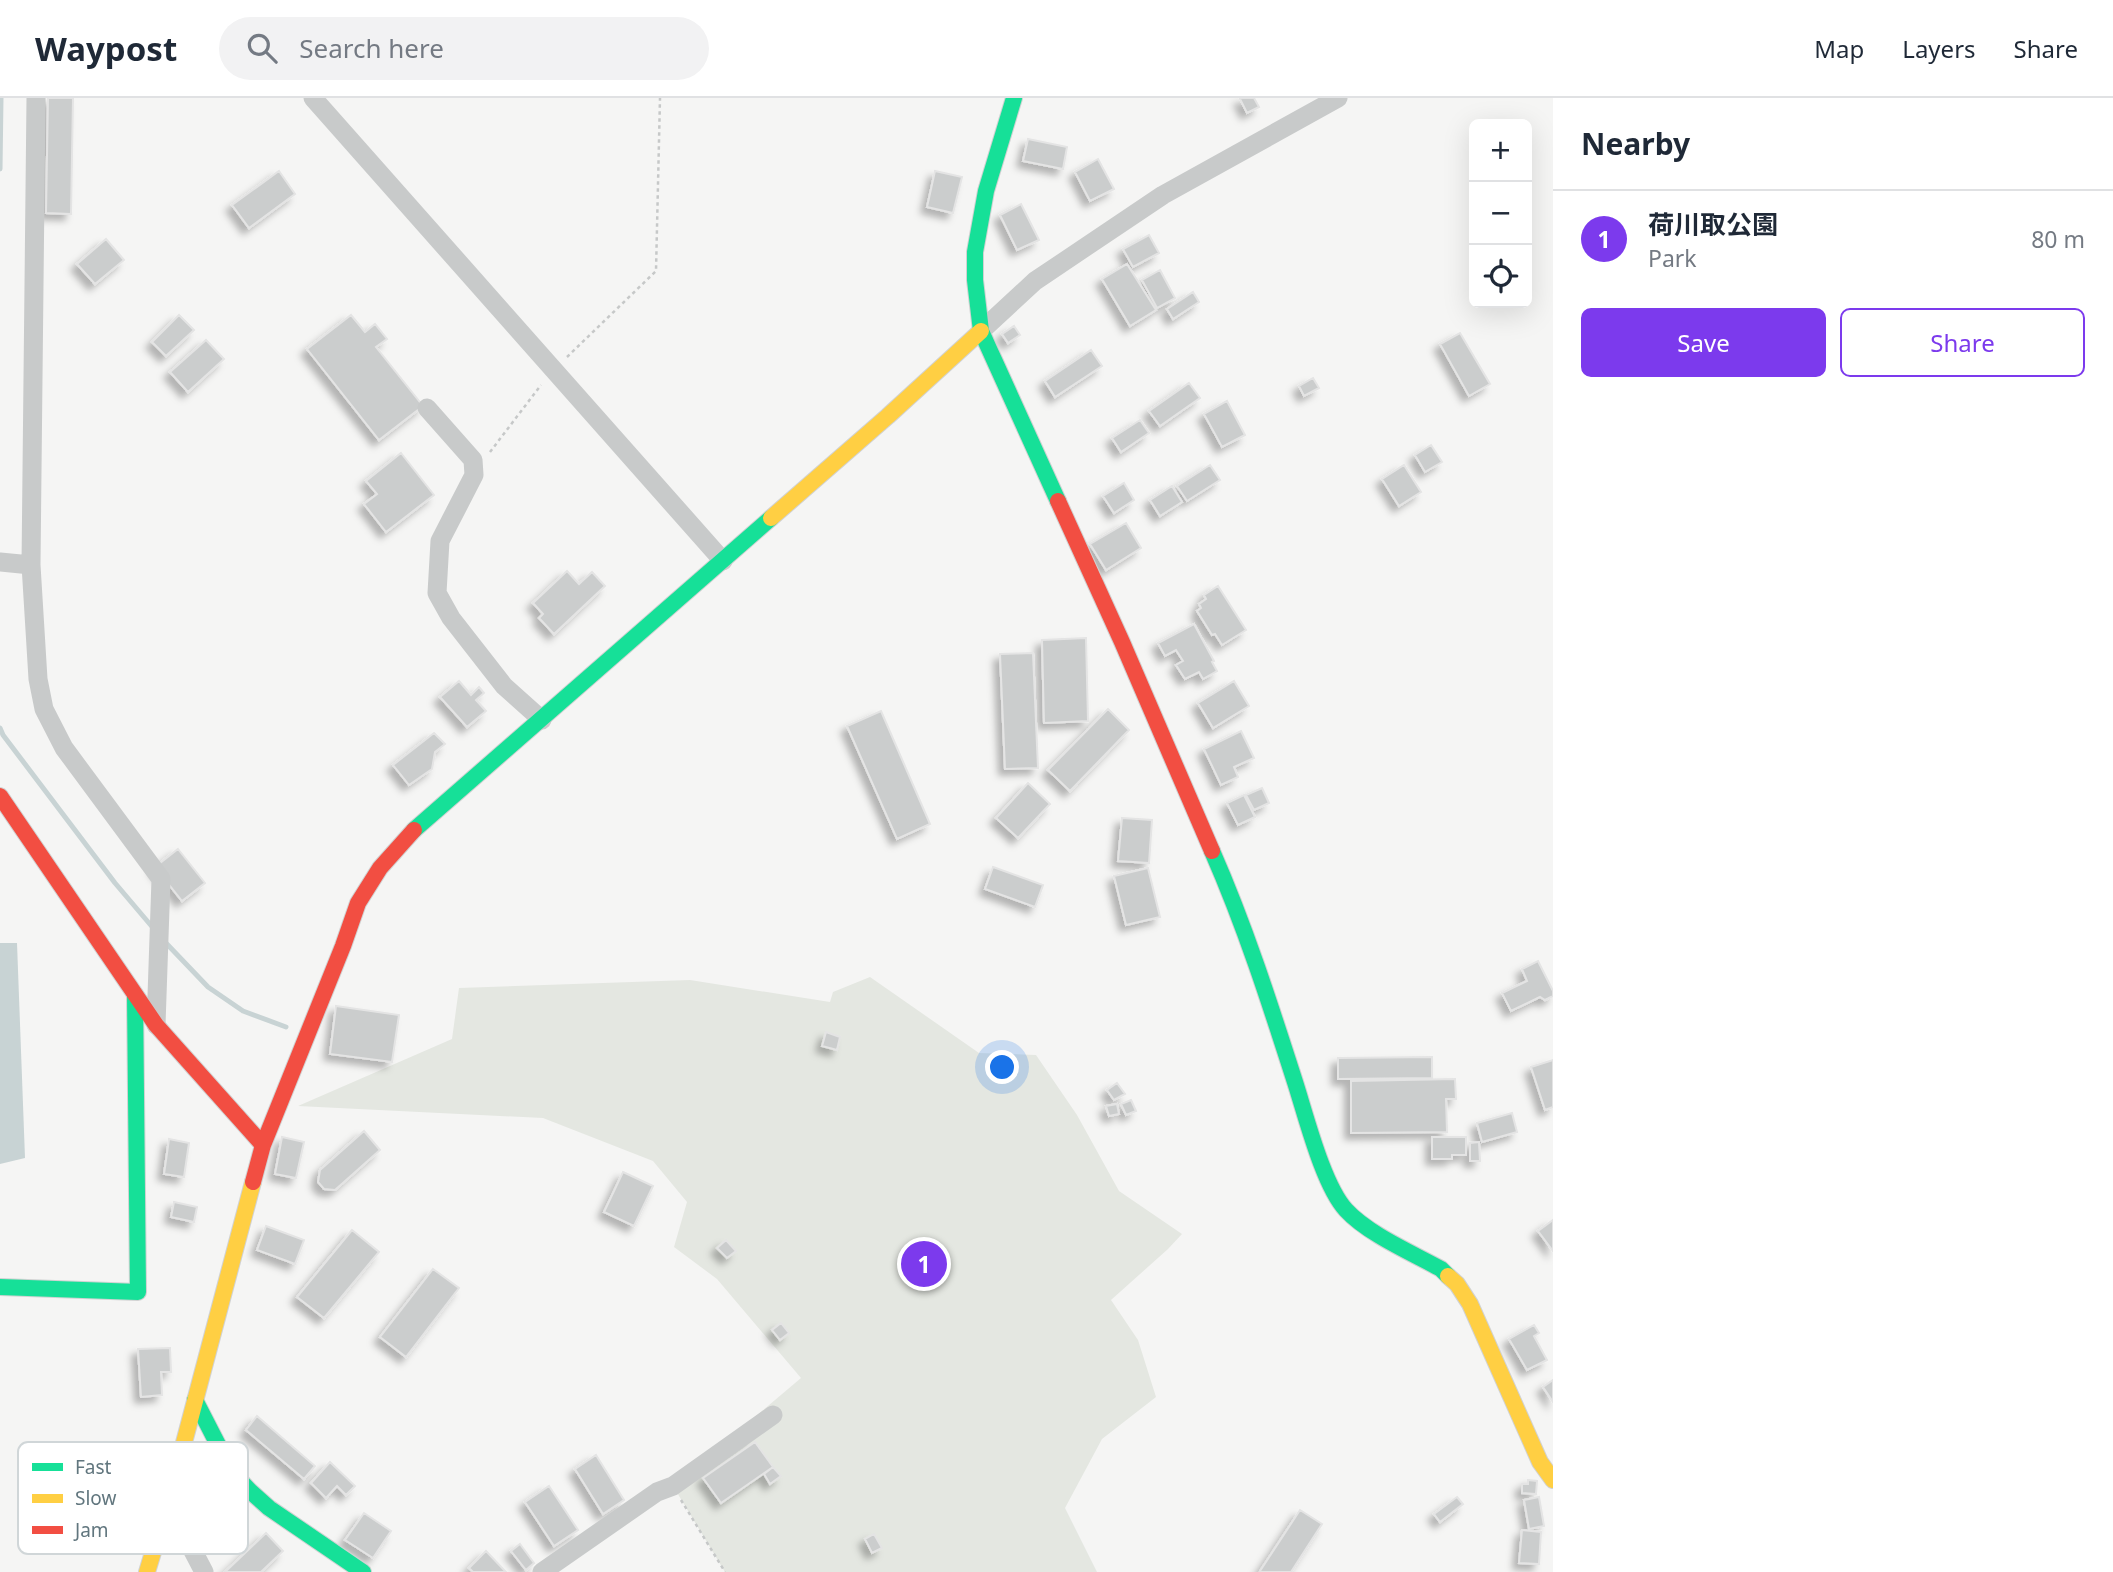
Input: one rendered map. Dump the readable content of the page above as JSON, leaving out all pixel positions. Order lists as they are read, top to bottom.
{
  "legend": ["Fast", "Slow", "Jam"],
  "page": {
    "header": "Waypost",
    "search": "Search here",
    "nav": ["Map", "Layers", "Share"],
    "heading": "Nearby",
    "map_buttons": ["+", "−"],
    "list": [
      {
        "mark": "1",
        "name": "荷川取公園",
        "note": "Park",
        "value": "80 m"
      }
    ],
    "buttons": ["Save", "Share"],
    "pins": "1"
  }
}
